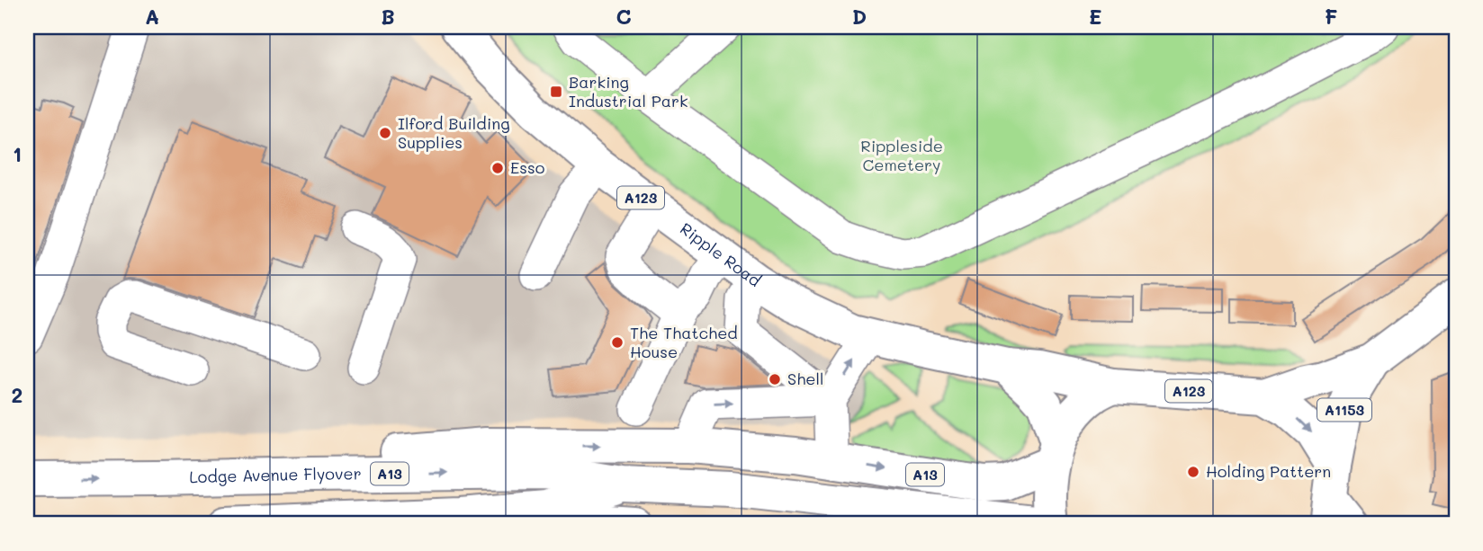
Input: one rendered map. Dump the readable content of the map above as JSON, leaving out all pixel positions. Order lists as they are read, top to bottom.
{
  "streets": {
    "main road": [
      "A123",
      "Ripple Road",
      "A1153",
      "A13",
      "Lodge Avenue Flyover"
    ]
  },
  "crossings": [
    ["Ripple Road", "A1153"],
    ["A13", "Lodge Avenue Flyover"]
  ],
  "parks": ["Rippleside Cemetery"],
  "places": {
    "transit": ["Barking Industrial Park"],
    "other": [
      "Ilford Building Supplies",
      "Esso",
      "The Thatched House",
      "Shell",
      "Holding Pattern"
    ]
  },
  "grid": {
    "columns": [
      "A",
      "B",
      "C",
      "D",
      "E",
      "F"
    ],
    "rows": ["1", "2"]
  }
}
